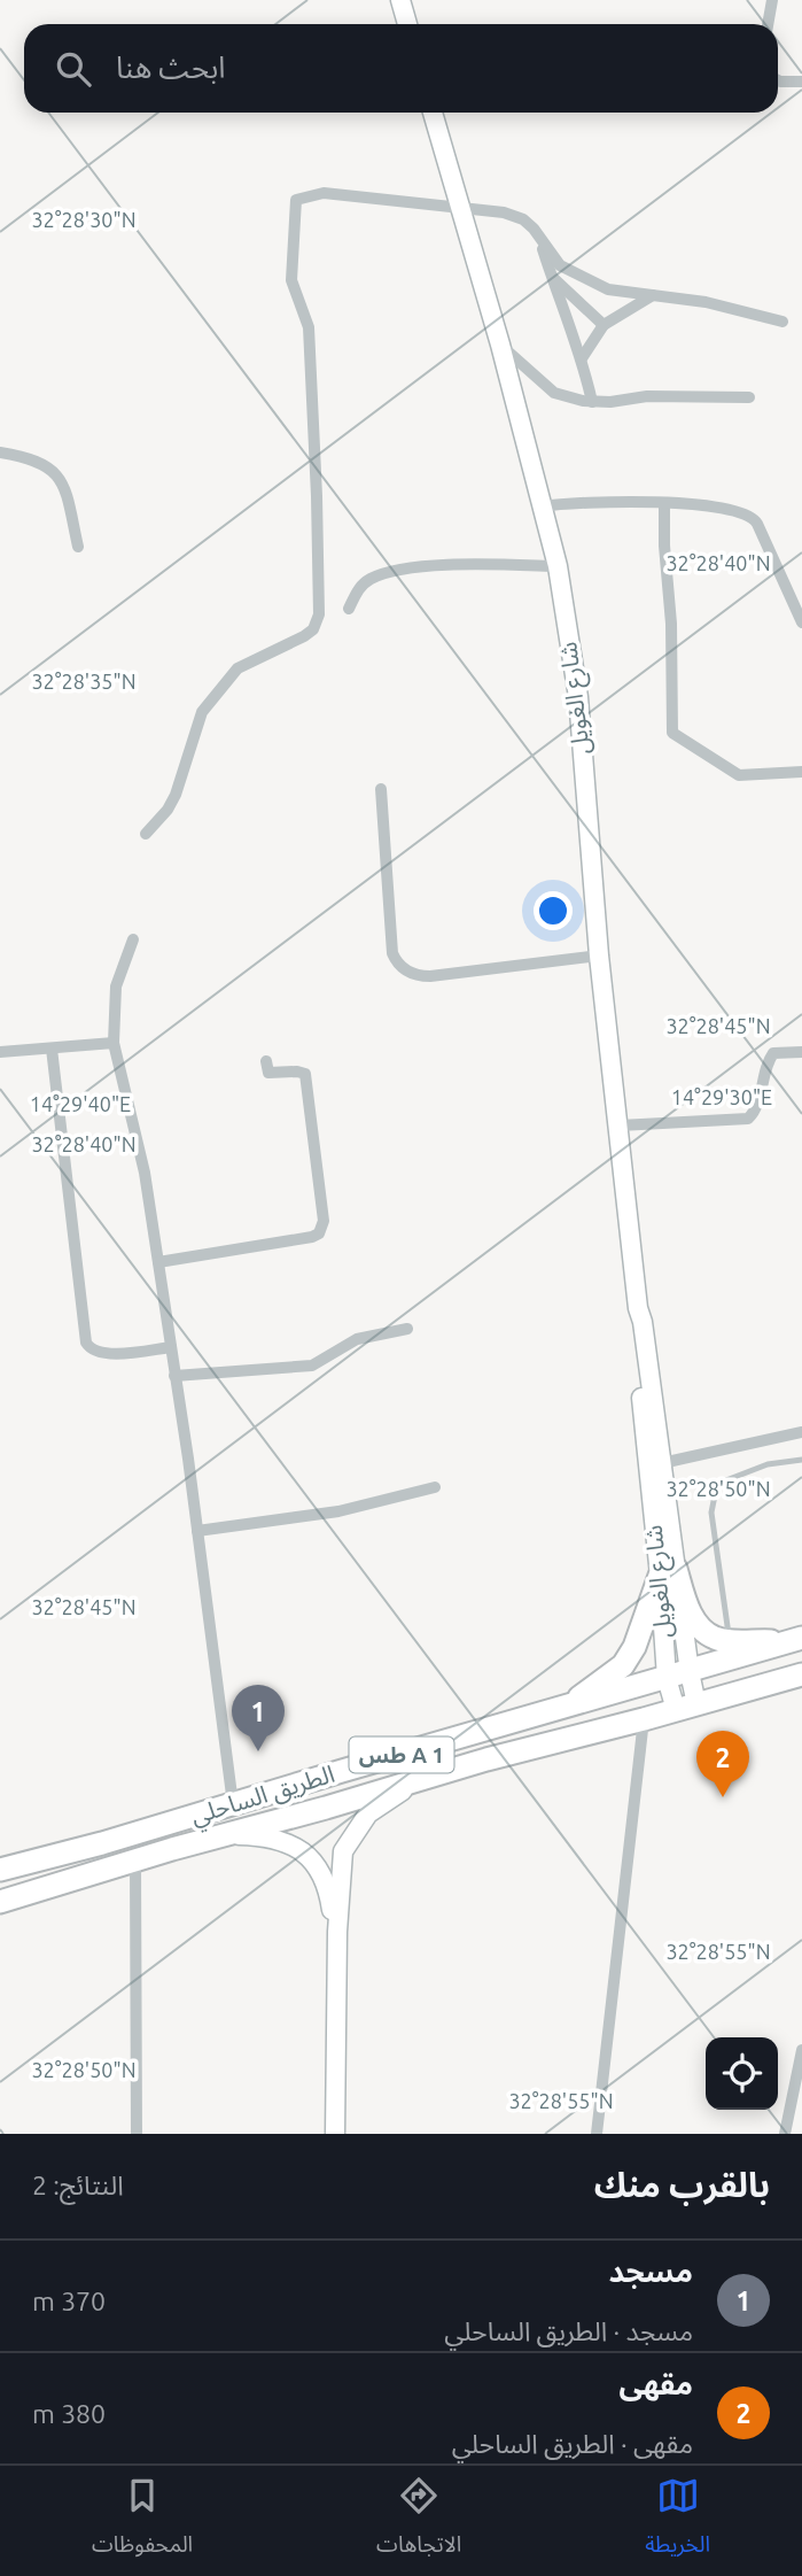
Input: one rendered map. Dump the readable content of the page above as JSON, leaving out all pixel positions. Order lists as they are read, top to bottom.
{
  "streets": {
    "highway": ["طس A 1", "الطريق الساحلي"],
    "street": ["شارع الغويل"]
  },
  "crossings": [
    ["شارع الغويل", "الطريق الساحلي"]
  ],
  "page": {
    "search": "ابحث هنا",
    "pins": ["1", "2"],
    "heading": ["بالقرب منك", "النتائج: 2"],
    "list": [
      {
        "mark": "1",
        "name": "مسجد",
        "note": "مسجد · الطريق الساحلي",
        "value": "370 m"
      },
      {
        "mark": "2",
        "name": "مقهى",
        "note": "مقهى · الطريق الساحلي",
        "value": "380 m"
      }
    ],
    "nav": ["الخريطة", "الاتجاهات", "المحفوظات"]
  },
  "coordinates": [
    "32°28'30\"N",
    "32°28'40\"N",
    "32°28'35\"N",
    "32°28'45\"N",
    "14°29'30\"E",
    "14°29'40\"E",
    "32°28'50\"N",
    "32°28'55\"N"
  ]
}
